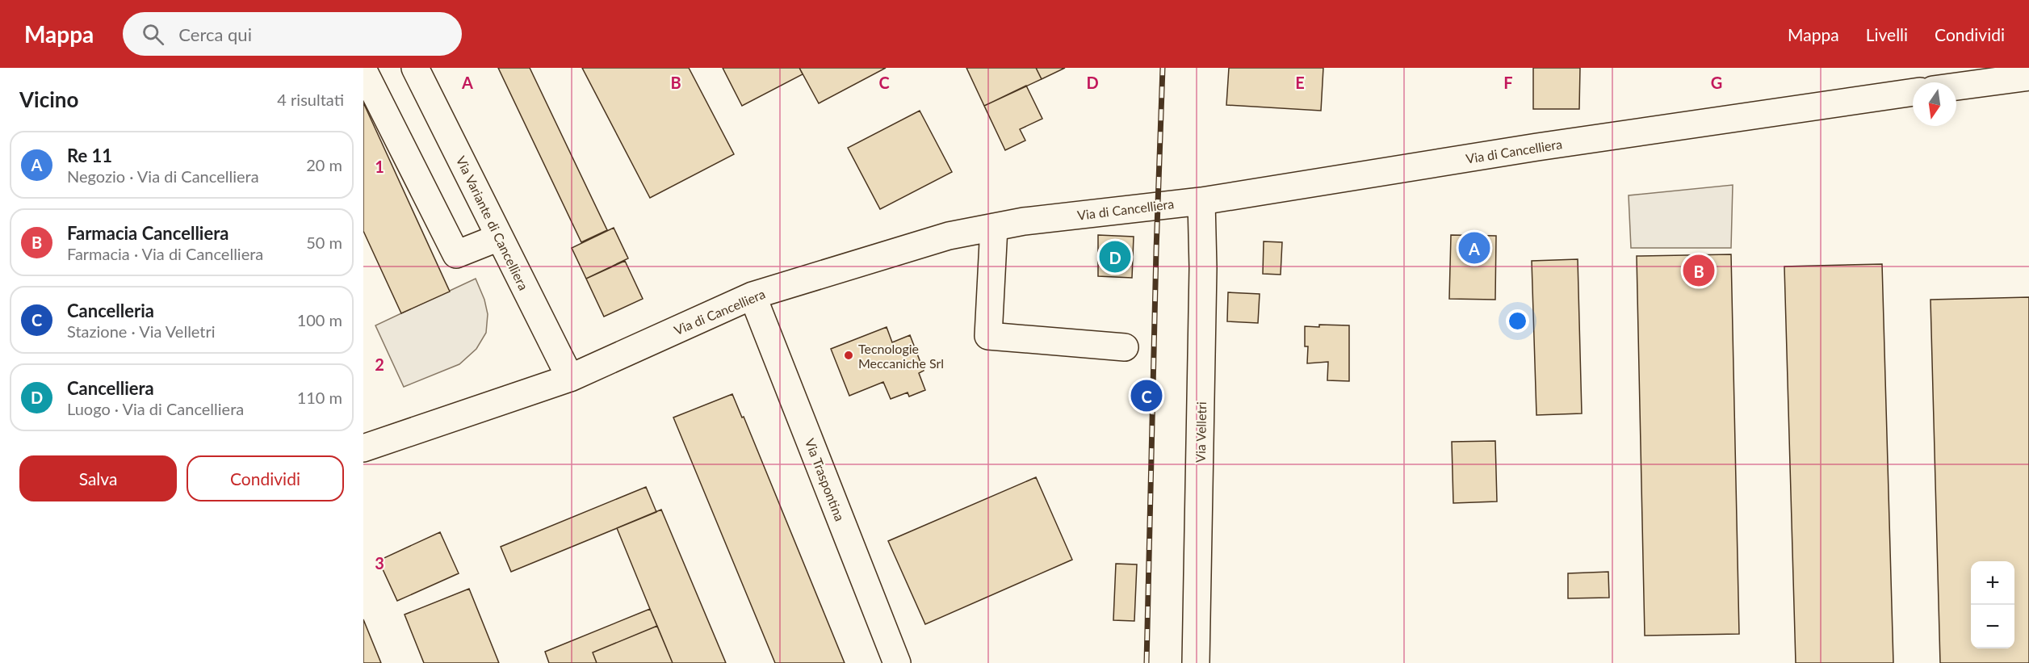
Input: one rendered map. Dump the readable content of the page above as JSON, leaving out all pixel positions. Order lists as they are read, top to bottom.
{
  "streets": {
    "street": [
      "Via di Cancelliera",
      "Via Variante di Cancelliera",
      "Via Velletri",
      "Via Traspontina"
    ]
  },
  "crossings": [
    ["Via di Cancelliera", "Via Variante di Cancelliera"],
    ["Via di Cancelliera", "Via Velletri"],
    ["Via di Cancelliera", "Via Traspontina"]
  ],
  "places": ["Tecnologie Meccaniche Srl"],
  "north": "bottom",
  "page": {
    "header": "Mappa",
    "search": "Cerca qui",
    "nav": ["Mappa", "Livelli", "Condividi"],
    "heading": ["Vicino", "4 risultati"],
    "list": [
      {
        "mark": "A",
        "name": "Re 11",
        "note": "Negozio · Via di Cancelliera",
        "value": "20 m"
      },
      {
        "mark": "B",
        "name": "Farmacia Cancelliera",
        "note": "Farmacia · Via di Cancelliera",
        "value": "50 m"
      },
      {
        "mark": "C",
        "name": "Cancelleria",
        "note": "Stazione · Via Velletri",
        "value": "100 m"
      },
      {
        "mark": "D",
        "name": "Cancelliera",
        "note": "Luogo · Via di Cancelliera",
        "value": "110 m"
      }
    ],
    "pins": [
      "A",
      "D",
      "B",
      "C"
    ],
    "buttons": ["Salva", "Condividi"],
    "map_buttons": ["+", "−"]
  },
  "grid": {
    "columns": [
      "A",
      "B",
      "C",
      "D",
      "E",
      "F",
      "G"
    ],
    "rows": ["1", "2", "3"]
  }
}
